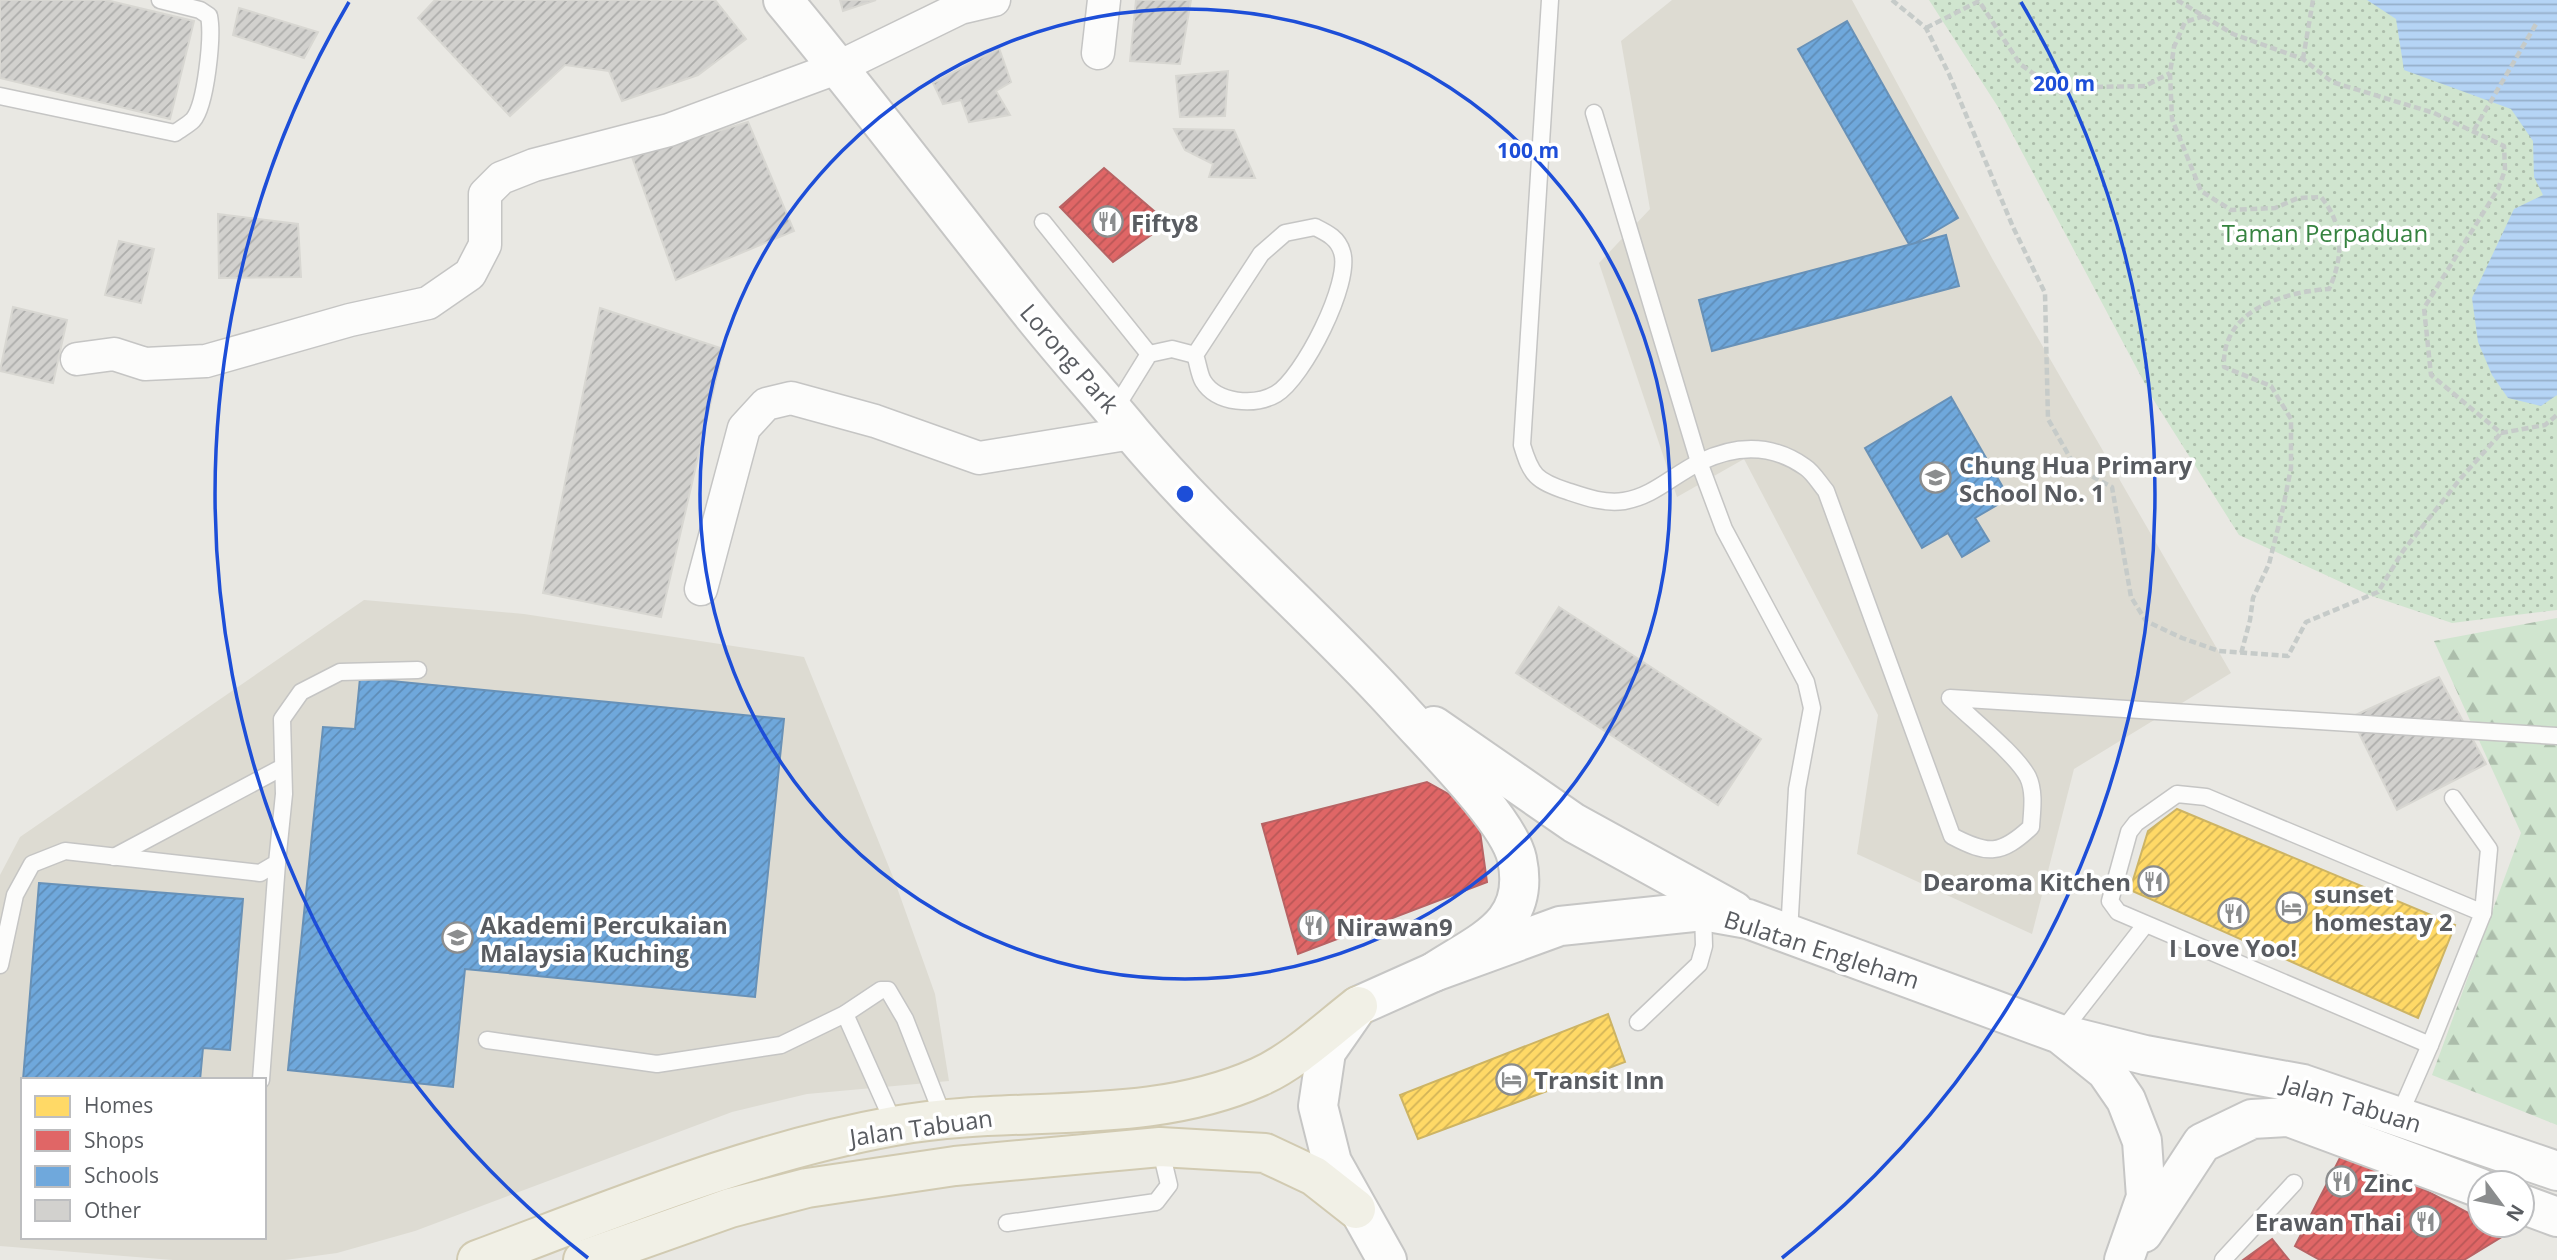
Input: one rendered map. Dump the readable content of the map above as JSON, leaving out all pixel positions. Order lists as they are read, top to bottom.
{
  "streets": {
    "main road": ["Lorong Park", "Bulatan Engleham", "Jalan Tabuan"]
  },
  "crossings": [
    ["Bulatan Engleham", "Jalan Tabuan"]
  ],
  "parks": ["Taman Perpaduan"],
  "places": {
    "restaurant": [
      "Fifty8",
      "Dearoma Kitchen",
      "I Love Yoo!",
      "Nirawan9",
      "Zinc",
      "Erawan Thai"
    ],
    "school or university": ["Chung Hua Primary School No. 1", "Akademi Percukaian Malaysia Kuching"],
    "hotel": ["sunset homestay 2", "Transit Inn"]
  },
  "legend": [
    "Homes",
    "Shops",
    "Schools",
    "Other"
  ],
  "north": "bottom right",
  "rings": ["200 m", "100 m"]
}
